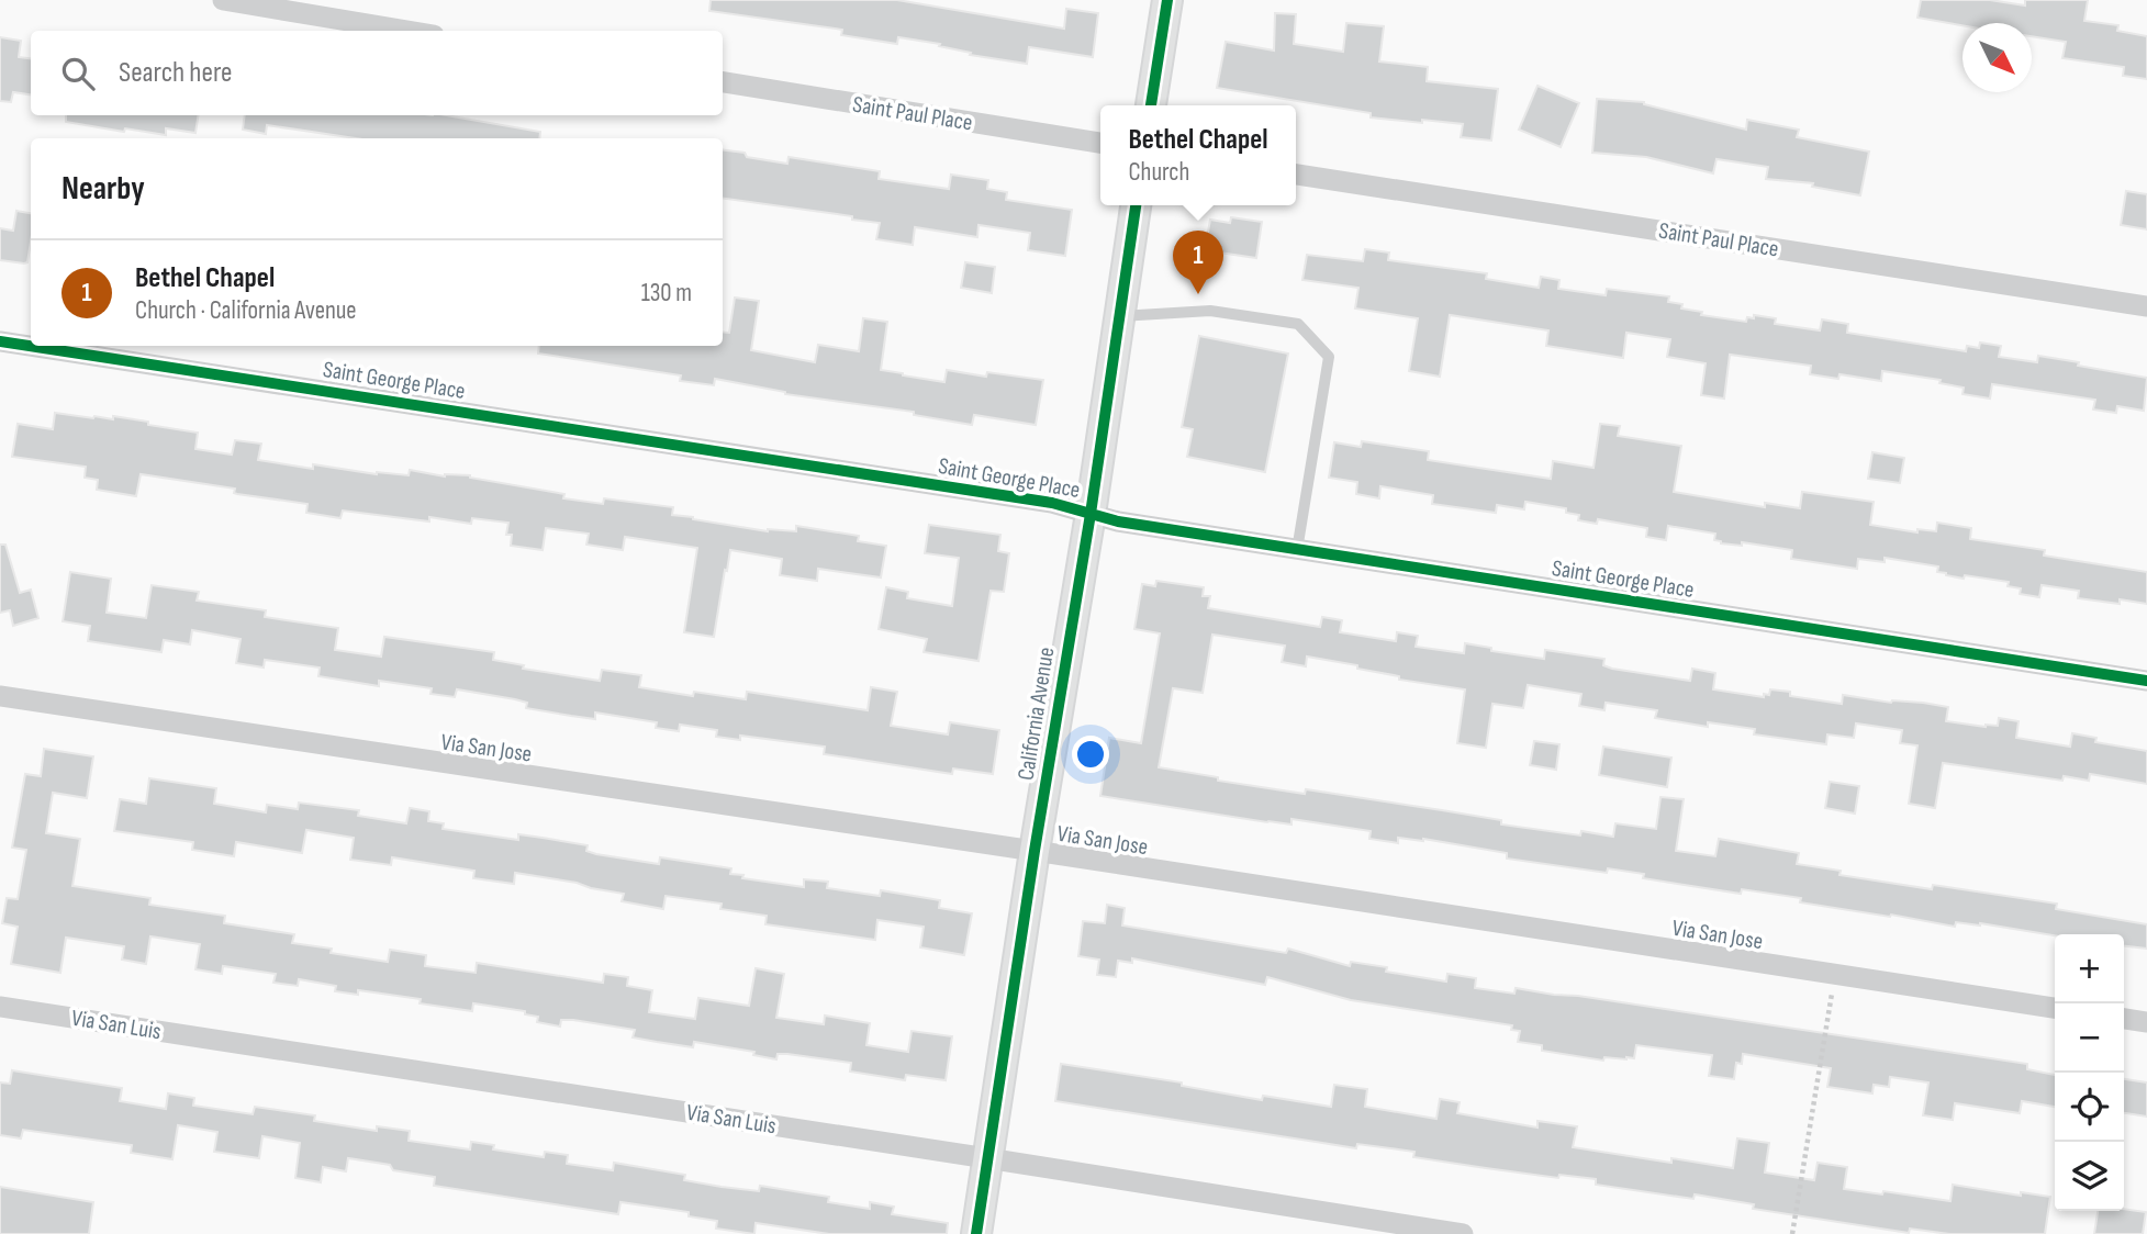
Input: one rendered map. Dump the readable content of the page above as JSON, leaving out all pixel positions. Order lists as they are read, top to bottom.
{
  "streets": {
    "main road": ["California Avenue"],
    "street": [
      "Saint Paul Place",
      "Saint George Place",
      "Via San Jose",
      "Via San Luis"
    ]
  },
  "crossings": [
    ["Saint George Place", "California Avenue"],
    ["California Avenue", "Via San Jose"],
    ["California Avenue", "Via San Luis"]
  ],
  "north": "bottom right",
  "page": {
    "search": "Search here",
    "popup": ["Bethel Chapel", "Church"],
    "heading": "Nearby",
    "pins": "1",
    "list": [
      {
        "mark": "1",
        "name": "Bethel Chapel",
        "note": "Church · California Avenue",
        "value": "130 m"
      }
    ],
    "map_buttons": ["+", "−"]
  }
}
